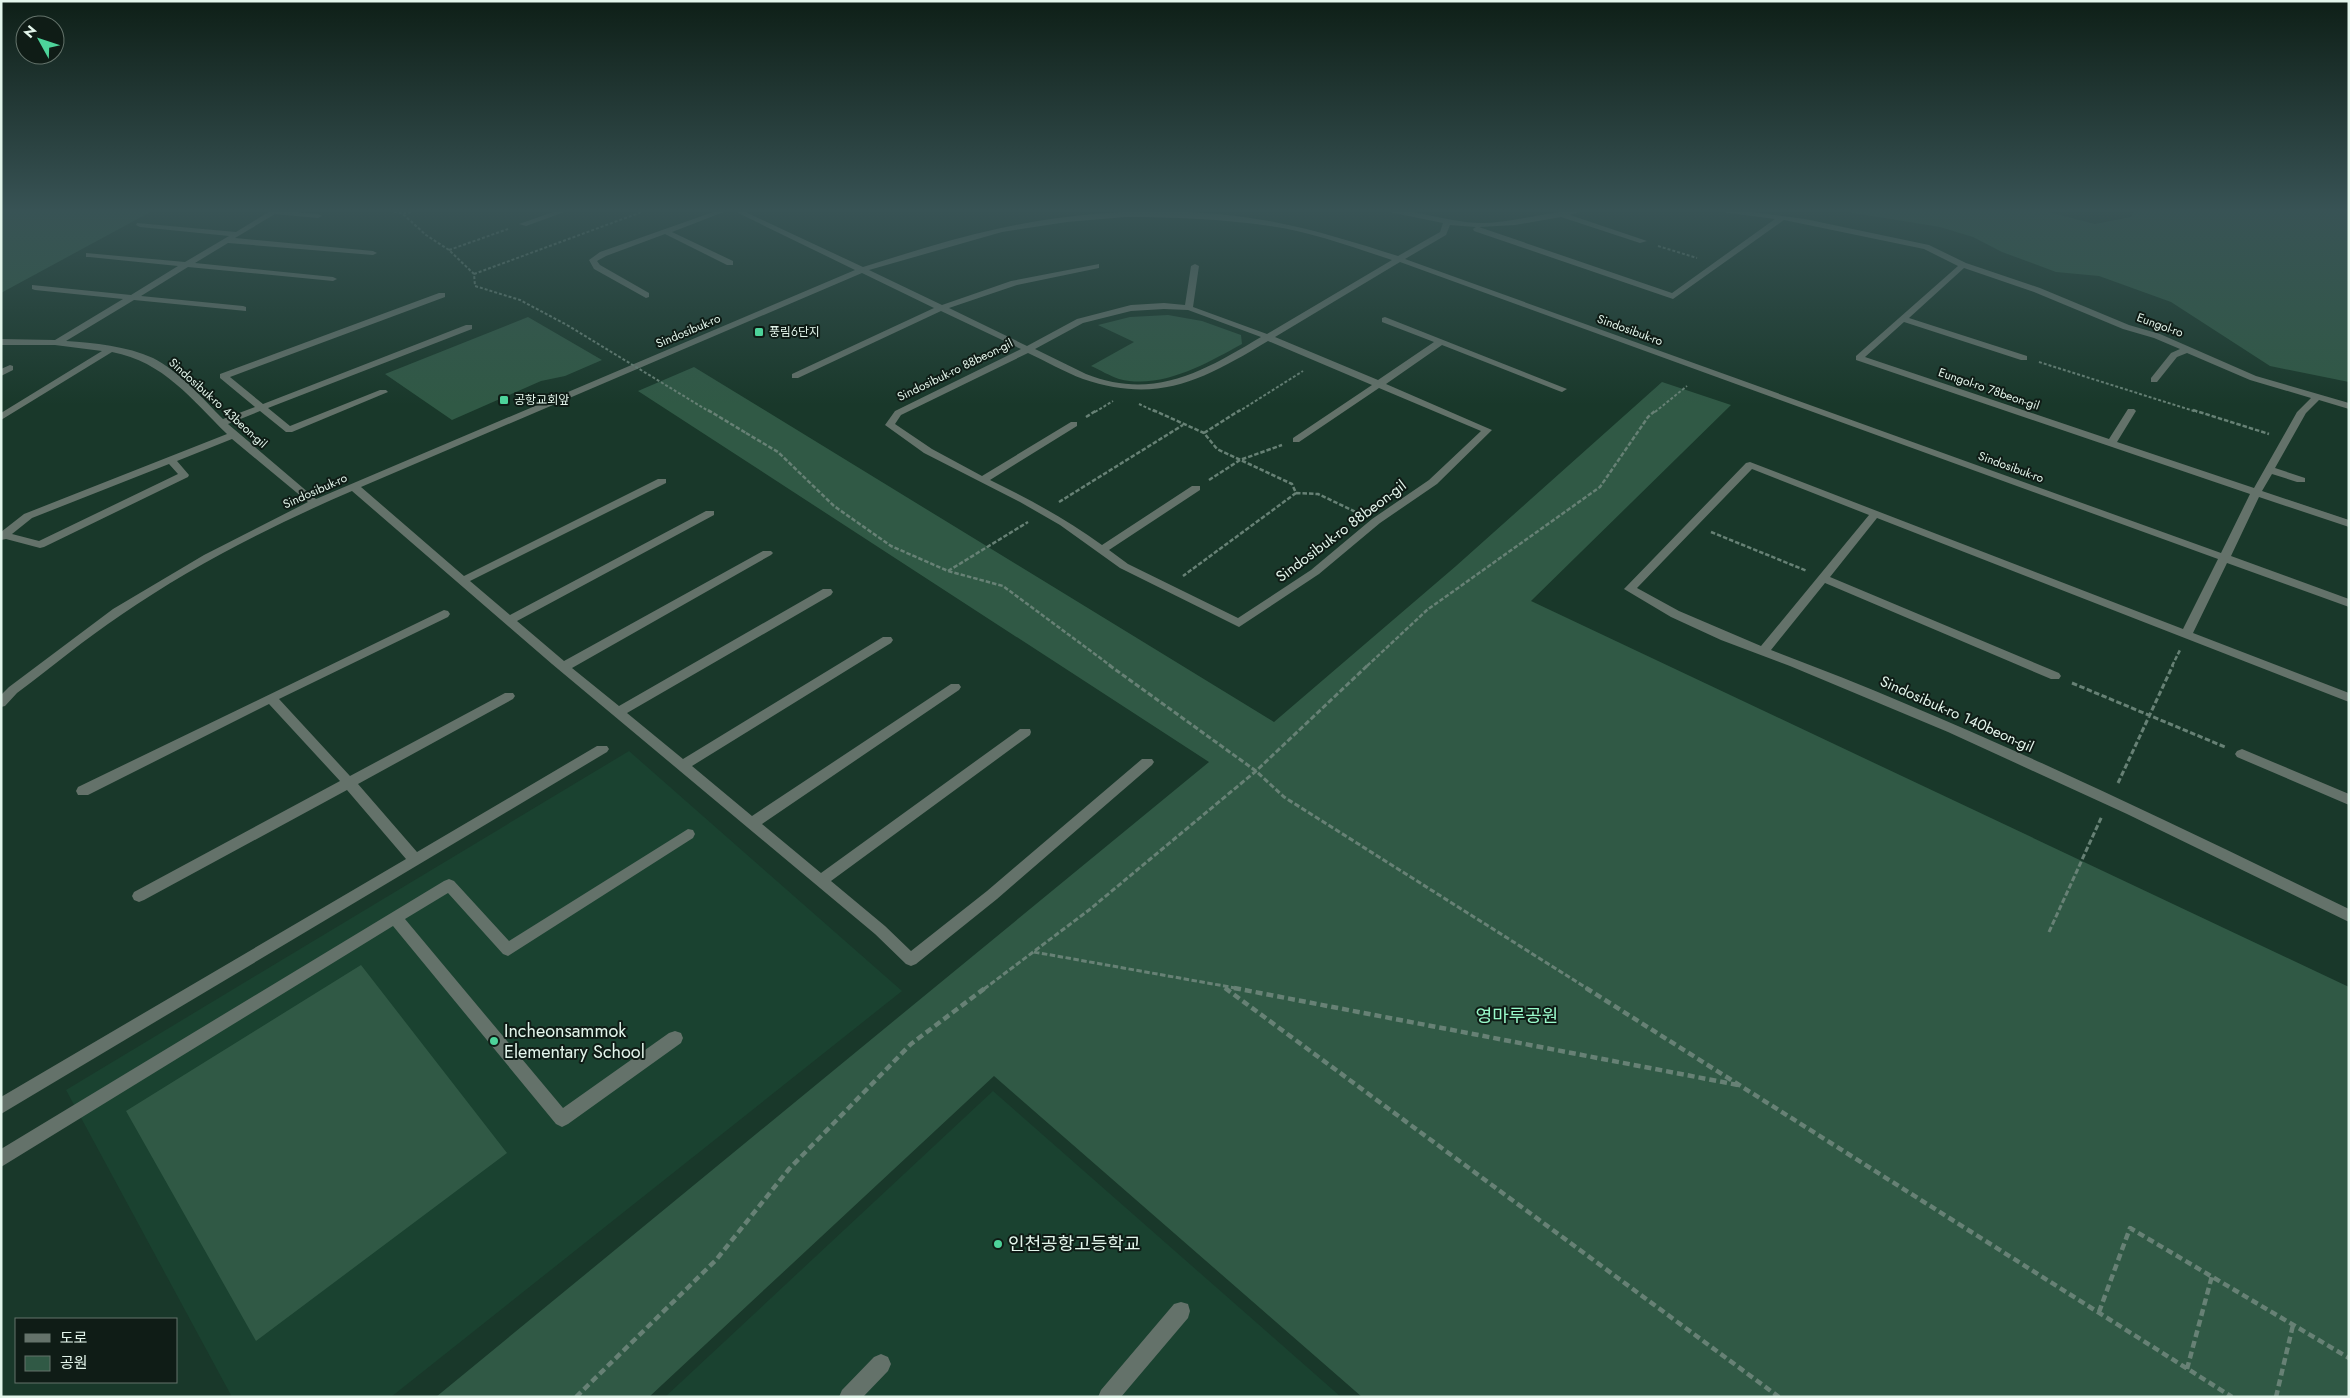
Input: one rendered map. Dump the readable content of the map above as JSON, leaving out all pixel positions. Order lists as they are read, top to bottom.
{
  "streets": {
    "street": [
      "Eungol-ro",
      "Sindosibuk-ro",
      "Sindosibuk-ro 88beon-gil",
      "Eungol-ro 78beon-gil",
      "Sindosibuk-ro 43beon-gil",
      "Sindosibuk-ro 140beon-gil"
    ]
  },
  "crossings": [
    ["Sindosibuk-ro", "Sindosibuk-ro 43beon-gil"]
  ],
  "parks": ["영마루공원"],
  "places": {
    "transit": ["풍림6단지", "공항교회앞"],
    "other": ["Incheonsammok Elementary School", "인천공항고등학교"]
  },
  "legend": ["도로", "공원"],
  "north": "top left"
}
